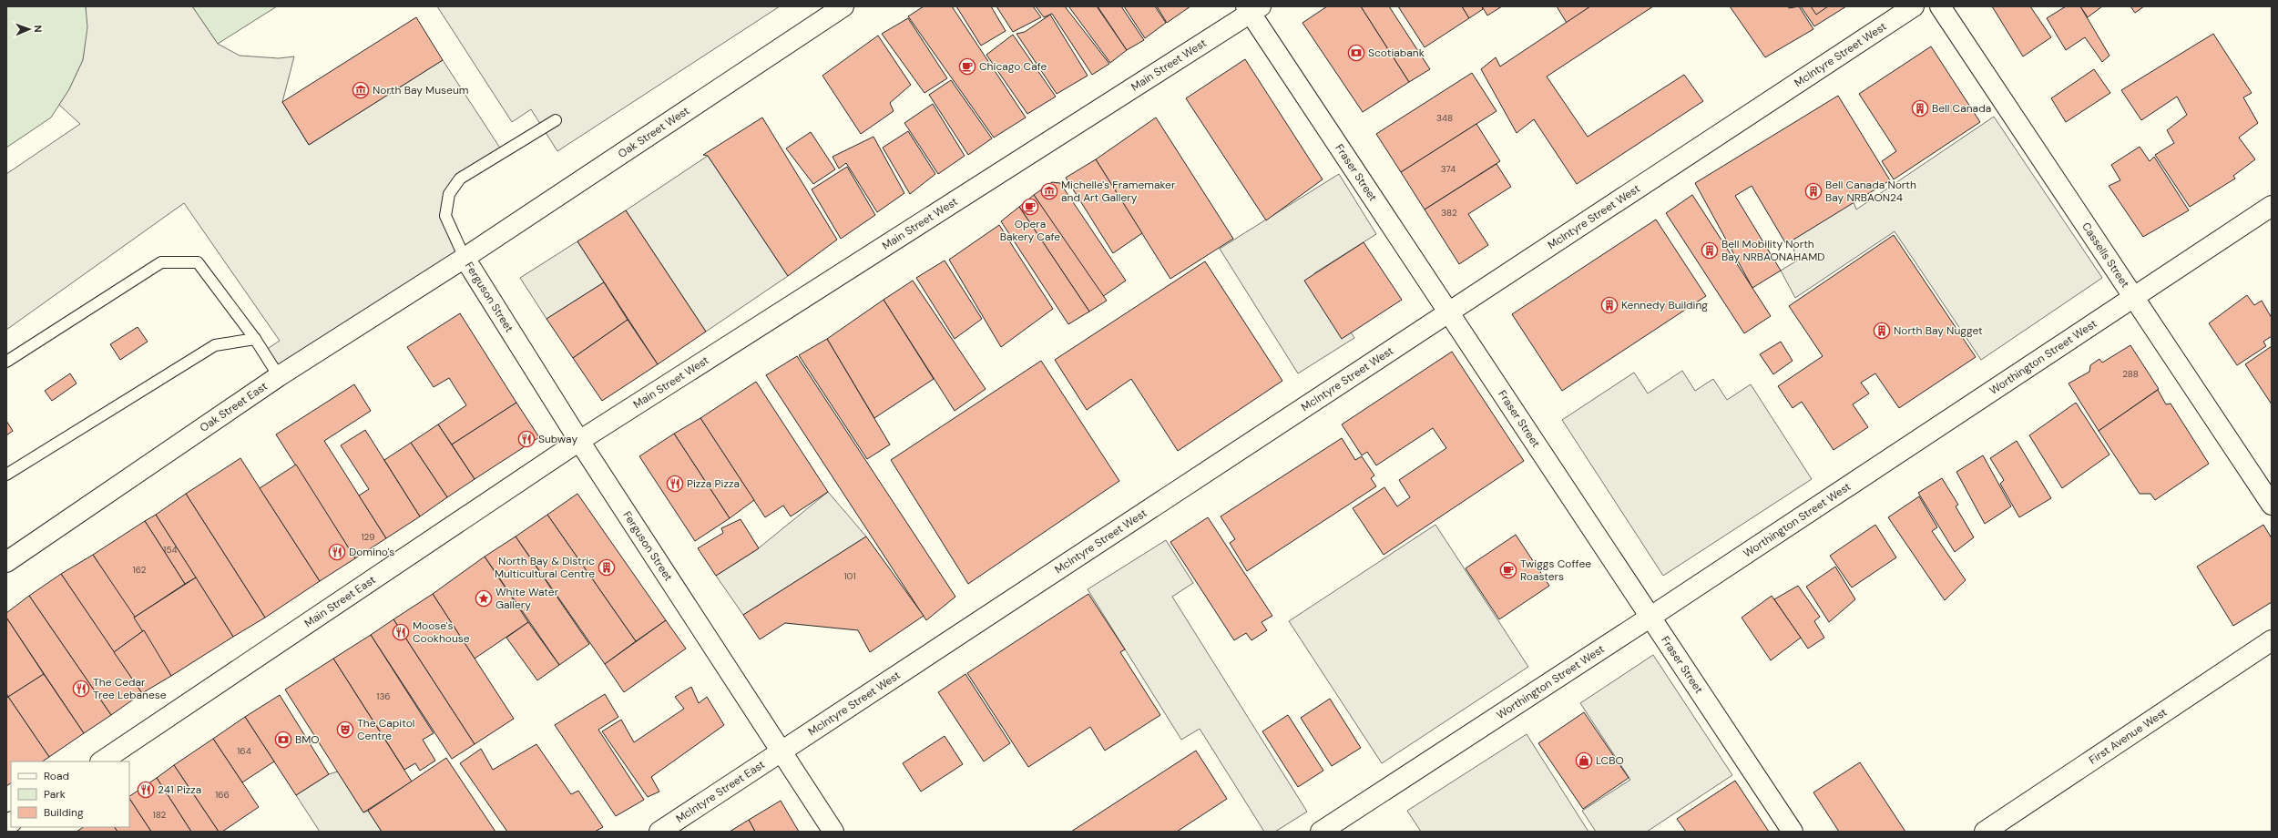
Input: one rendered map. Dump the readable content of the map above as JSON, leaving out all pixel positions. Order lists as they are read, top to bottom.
{
  "streets": {
    "street": [
      "McIntyre Street West",
      "Main Street West",
      "Oak Street West",
      "Fraser Street",
      "Cassells Street",
      "Ferguson Street",
      "Worthington Street West",
      "Oak Street East",
      "Main Street East",
      "First Avenue West",
      "McIntyre Street East"
    ]
  },
  "crossings": [
    ["McIntyre Street West", "Fraser Street"],
    ["McIntyre Street West", "Ferguson Street"],
    ["McIntyre Street West", "McIntyre Street East"],
    ["Main Street West", "Fraser Street"],
    ["Main Street West", "Ferguson Street"],
    ["Main Street West", "Main Street East"],
    ["Oak Street West", "Ferguson Street"],
    ["Oak Street West", "Oak Street East"],
    ["Fraser Street", "Worthington Street West"],
    ["Cassells Street", "Worthington Street West"],
    ["Ferguson Street", "Oak Street East"],
    ["Ferguson Street", "Main Street East"],
    ["Ferguson Street", "McIntyre Street East"]
  ],
  "places": {
    "bank": ["Scotiabank", "BMO"],
    "cafe": ["Chicago Cafe", "Opera Bakery Cafe", "Twiggs Coffee Roasters"],
    "museum": ["North Bay Museum", "Michelle's Framemaker and Art Gallery"],
    "building": [
      "Bell Canada",
      "Bell Canada North Bay NRBAON24",
      "Bell Mobility North Bay NRBAONAHAMD",
      "Kennedy Building",
      "North Bay Nugget",
      "North Bay & Distric Multicultural Centre"
    ],
    "restaurant": [
      "Subway",
      "Pizza Pizza",
      "Domino's",
      "Moose's Cookhouse",
      "The Cedar Tree Lebanese",
      "241 Pizza"
    ],
    "place": ["White Water Gallery"],
    "theatre": ["The Capitol Centre"],
    "shop": ["LCBO"]
  },
  "house_numbers": [
    "348",
    "374",
    "382",
    "288",
    "129",
    "154",
    "162",
    "101",
    "136",
    "164",
    "166",
    "182"
  ],
  "legend": ["Road", "Park", "Building"],
  "north": "right"
}
